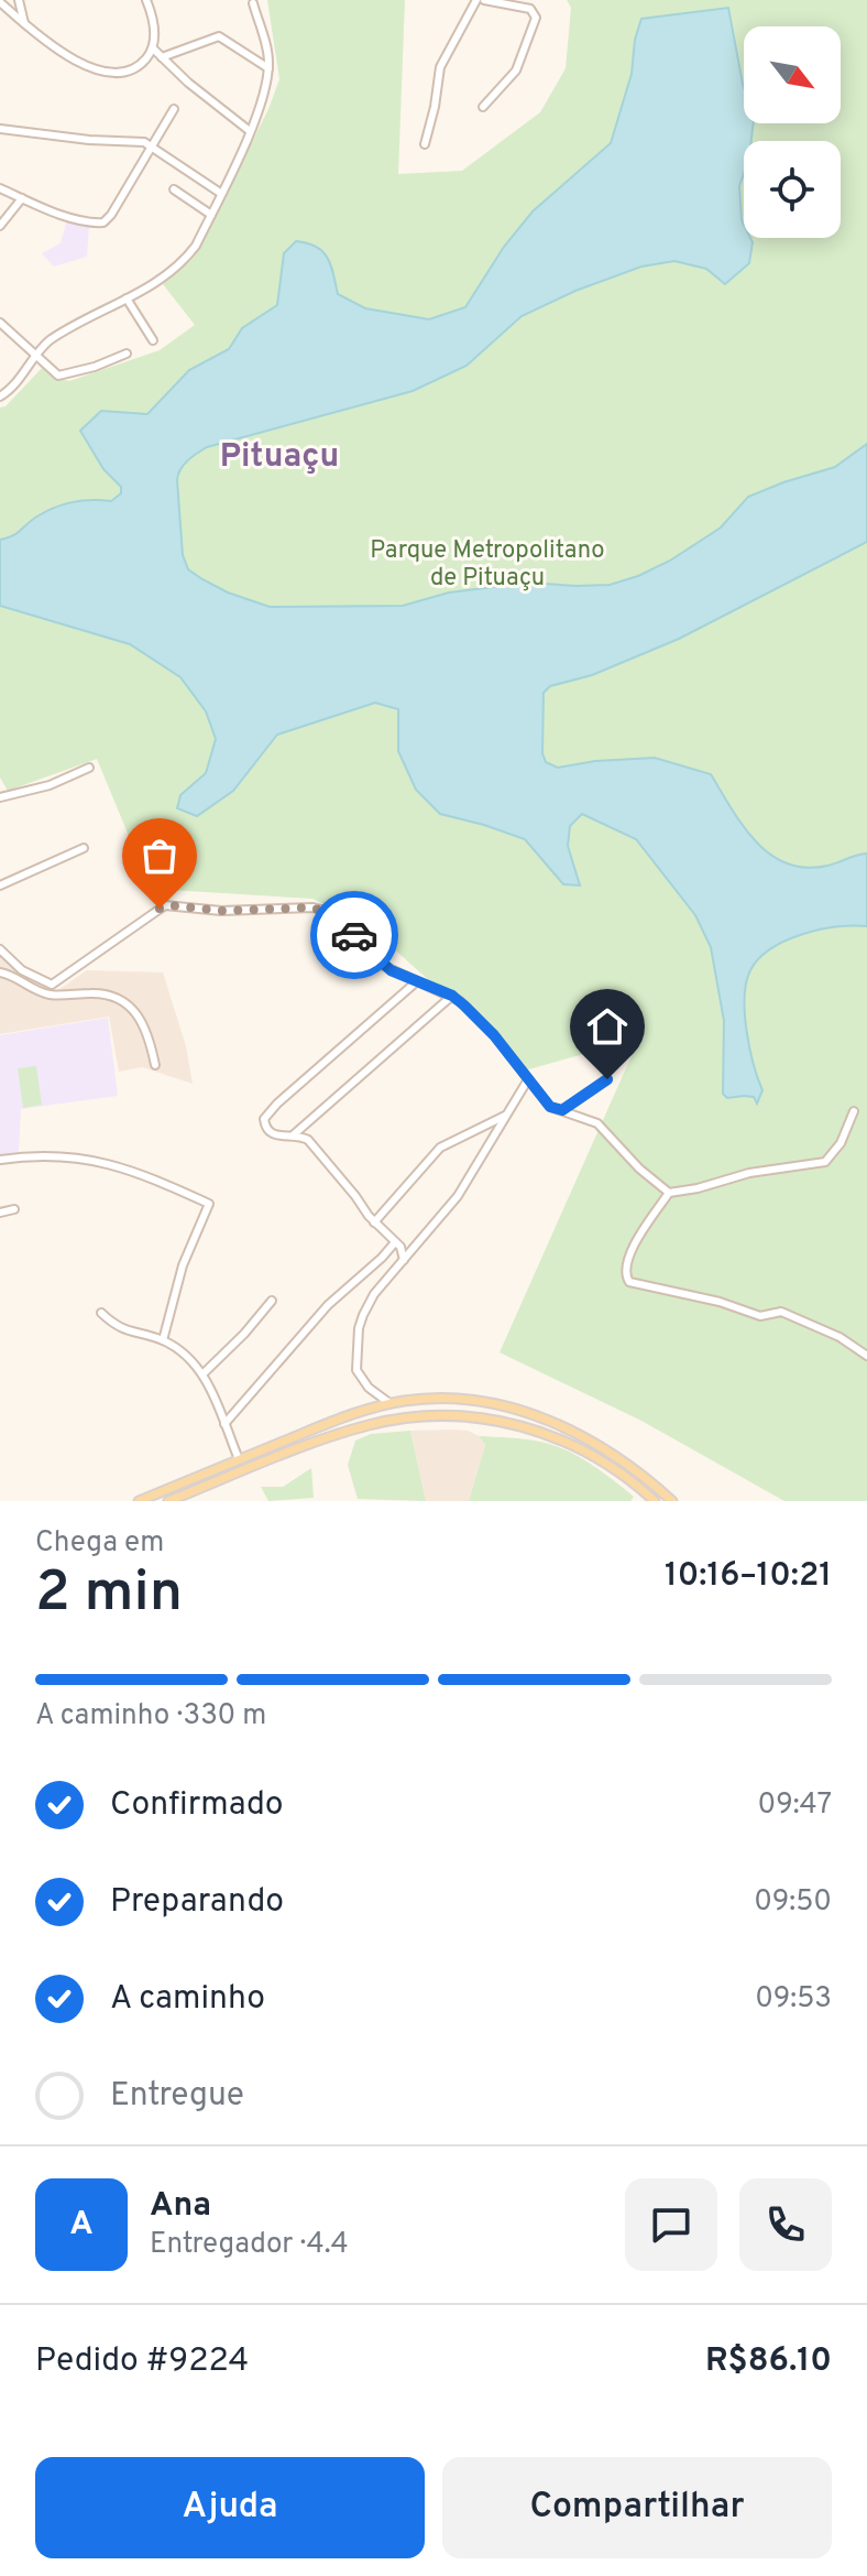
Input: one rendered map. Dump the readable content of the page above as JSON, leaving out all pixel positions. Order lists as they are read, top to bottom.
{
  "districts": ["Pituaçu"],
  "parks": ["Parque Metropolitano de Pituaçu"],
  "north": "bottom right",
  "page": {
    "heading": ["2 min", "Chega em", "10:16–10:21"],
    "panel": [
      "Ana",
      "Entregador · 4.4",
      "Pedido #9224",
      "R$86.10"
    ],
    "bar": "A caminho · 330 m",
    "list": [
      ["Confirmado", "09:47"],
      ["Preparando", "09:50"],
      ["A caminho", "09:53"],
      "Entregue"
    ],
    "round": "A",
    "buttons": ["Ajuda", "Compartilhar"]
  }
}
